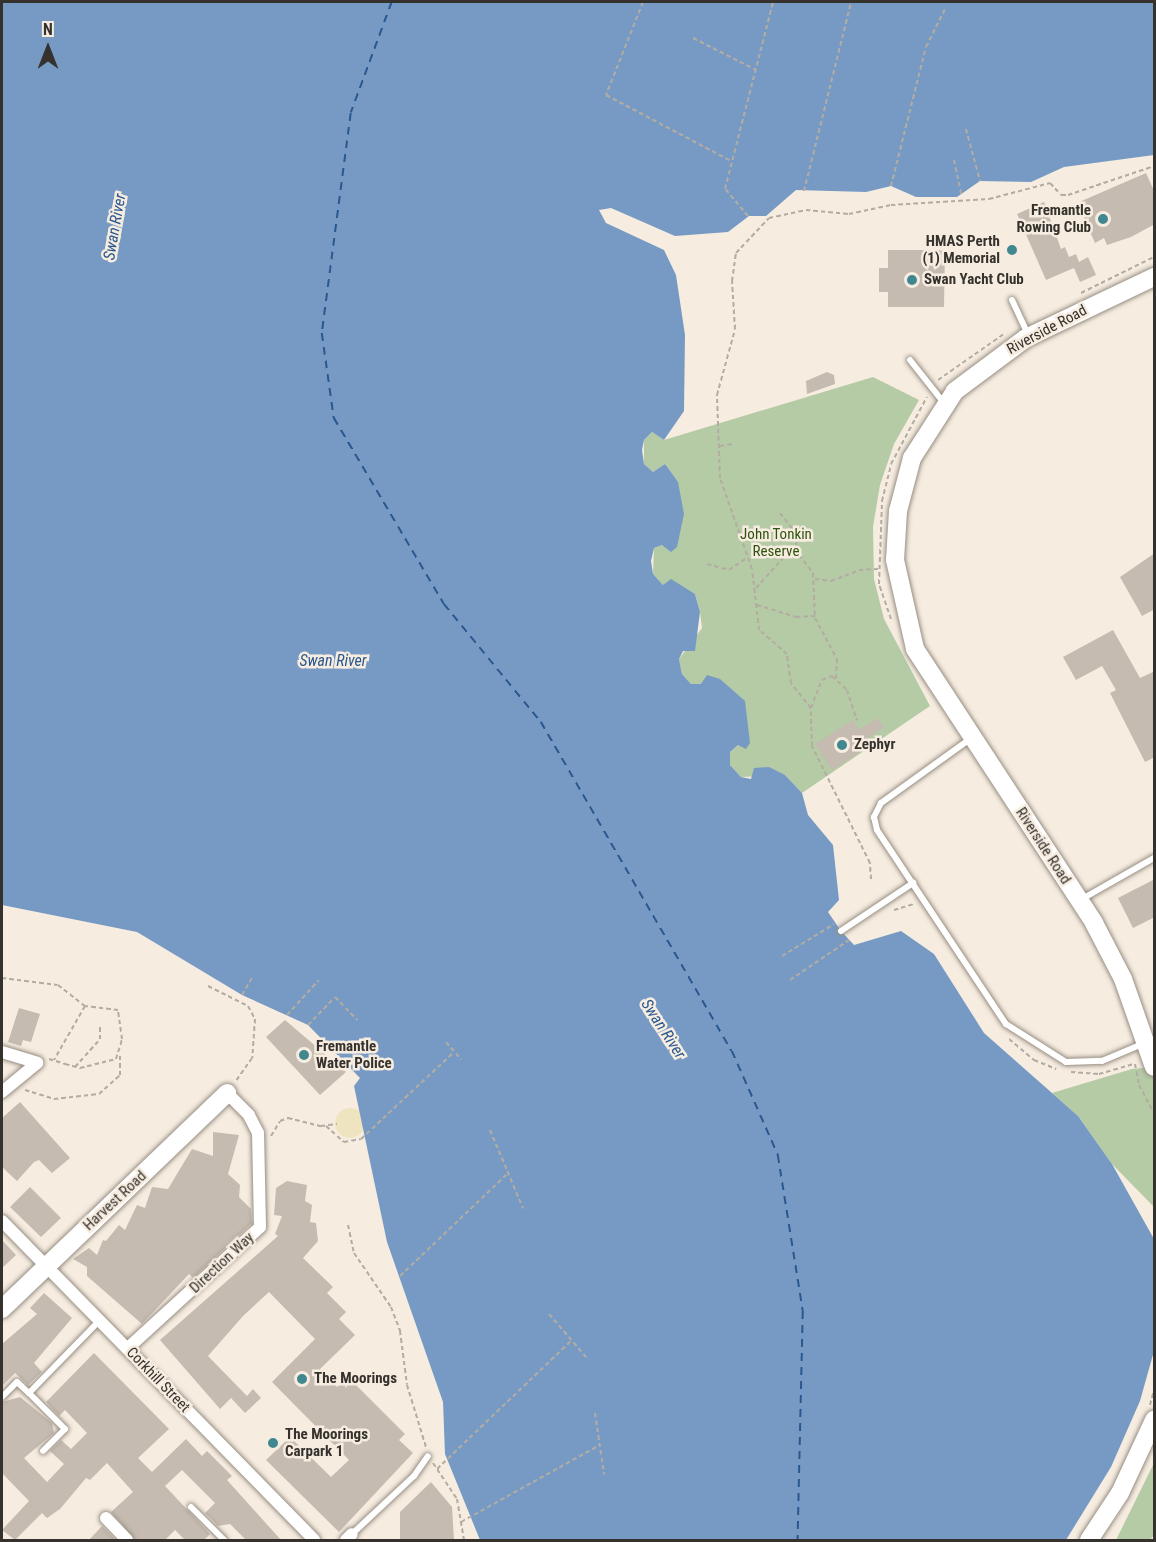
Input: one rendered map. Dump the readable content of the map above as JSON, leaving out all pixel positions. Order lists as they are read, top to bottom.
{
  "streets": {
    "street": [
      "Riverside Road",
      "Harvest Road",
      "Direction Way",
      "Corkhill Street"
    ]
  },
  "crossings": [
    ["Harvest Road", "Corkhill Street"],
    ["Direction Way", "Corkhill Street"]
  ],
  "water": ["Swan River"],
  "parks": ["John Tonkin Reserve"],
  "places": [
    "Fremantle Rowing Club",
    "HMAS Perth (1) Memorial",
    "Swan Yacht Club",
    "Zephyr",
    "Fremantle Water Police",
    "The Moorings",
    "The Moorings Carpark 1"
  ],
  "north": "top"
}
